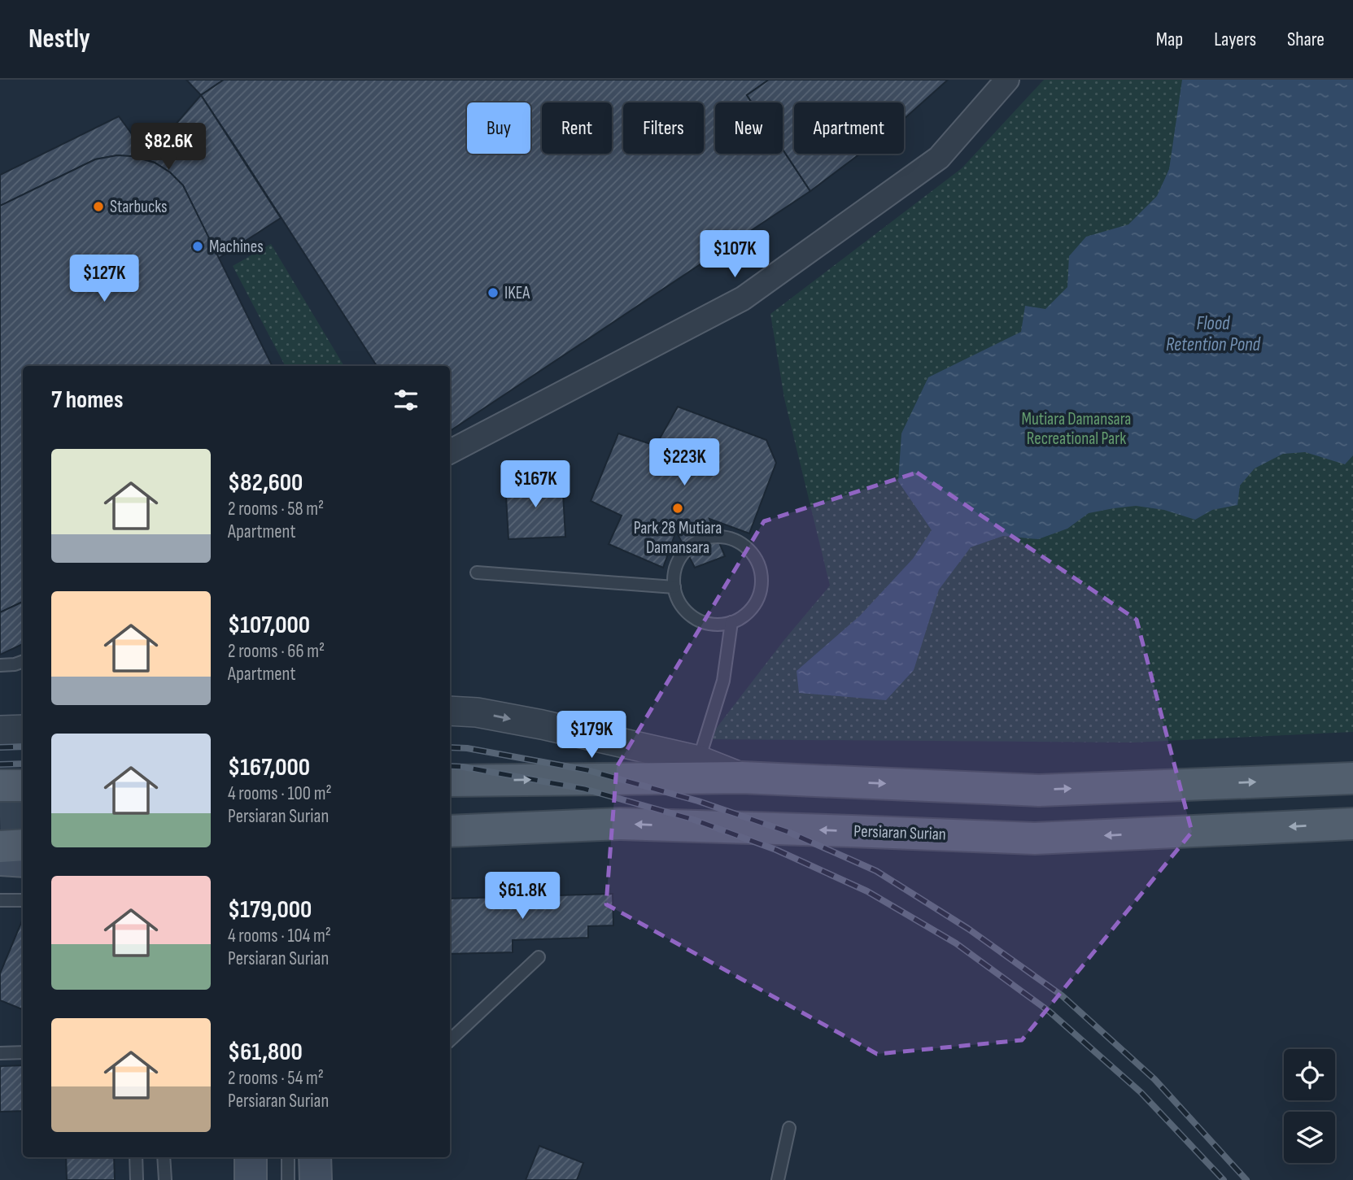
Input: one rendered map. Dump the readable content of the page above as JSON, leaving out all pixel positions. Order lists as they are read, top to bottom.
{
  "streets": {
    "main road": ["Persiaran Surian"]
  },
  "water": ["Flood Retention Pond"],
  "parks": ["Mutiara Damansara Recreational Park"],
  "places": [
    "Starbucks",
    "Machines",
    "IKEA",
    "Park 28 Mutiara Damansara"
  ],
  "page": {
    "header": "Nestly",
    "nav": ["Map", "Layers", "Share"],
    "chip": [
      "Buy",
      "Rent",
      "Filters",
      "New",
      "Apartment"
    ],
    "price": [
      "$82.6K",
      "$107K",
      "$127K",
      "$223K",
      "$167K",
      "$179K",
      "$61.8K"
    ],
    "heading": "7 homes",
    "list": [
      {
        "name": "$82,600",
        "note": "2 rooms · 58 m² · Apartment"
      },
      {
        "name": "$107,000",
        "note": "2 rooms · 66 m² · Apartment"
      },
      {
        "name": "$167,000",
        "note": "4 rooms · 100 m² · Persiaran Surian"
      },
      {
        "name": "$179,000",
        "note": "4 rooms · 104 m² · Persiaran Surian"
      },
      {
        "name": "$61,800",
        "note": "2 rooms · 54 m² · Persiaran Surian"
      }
    ]
  }
}
